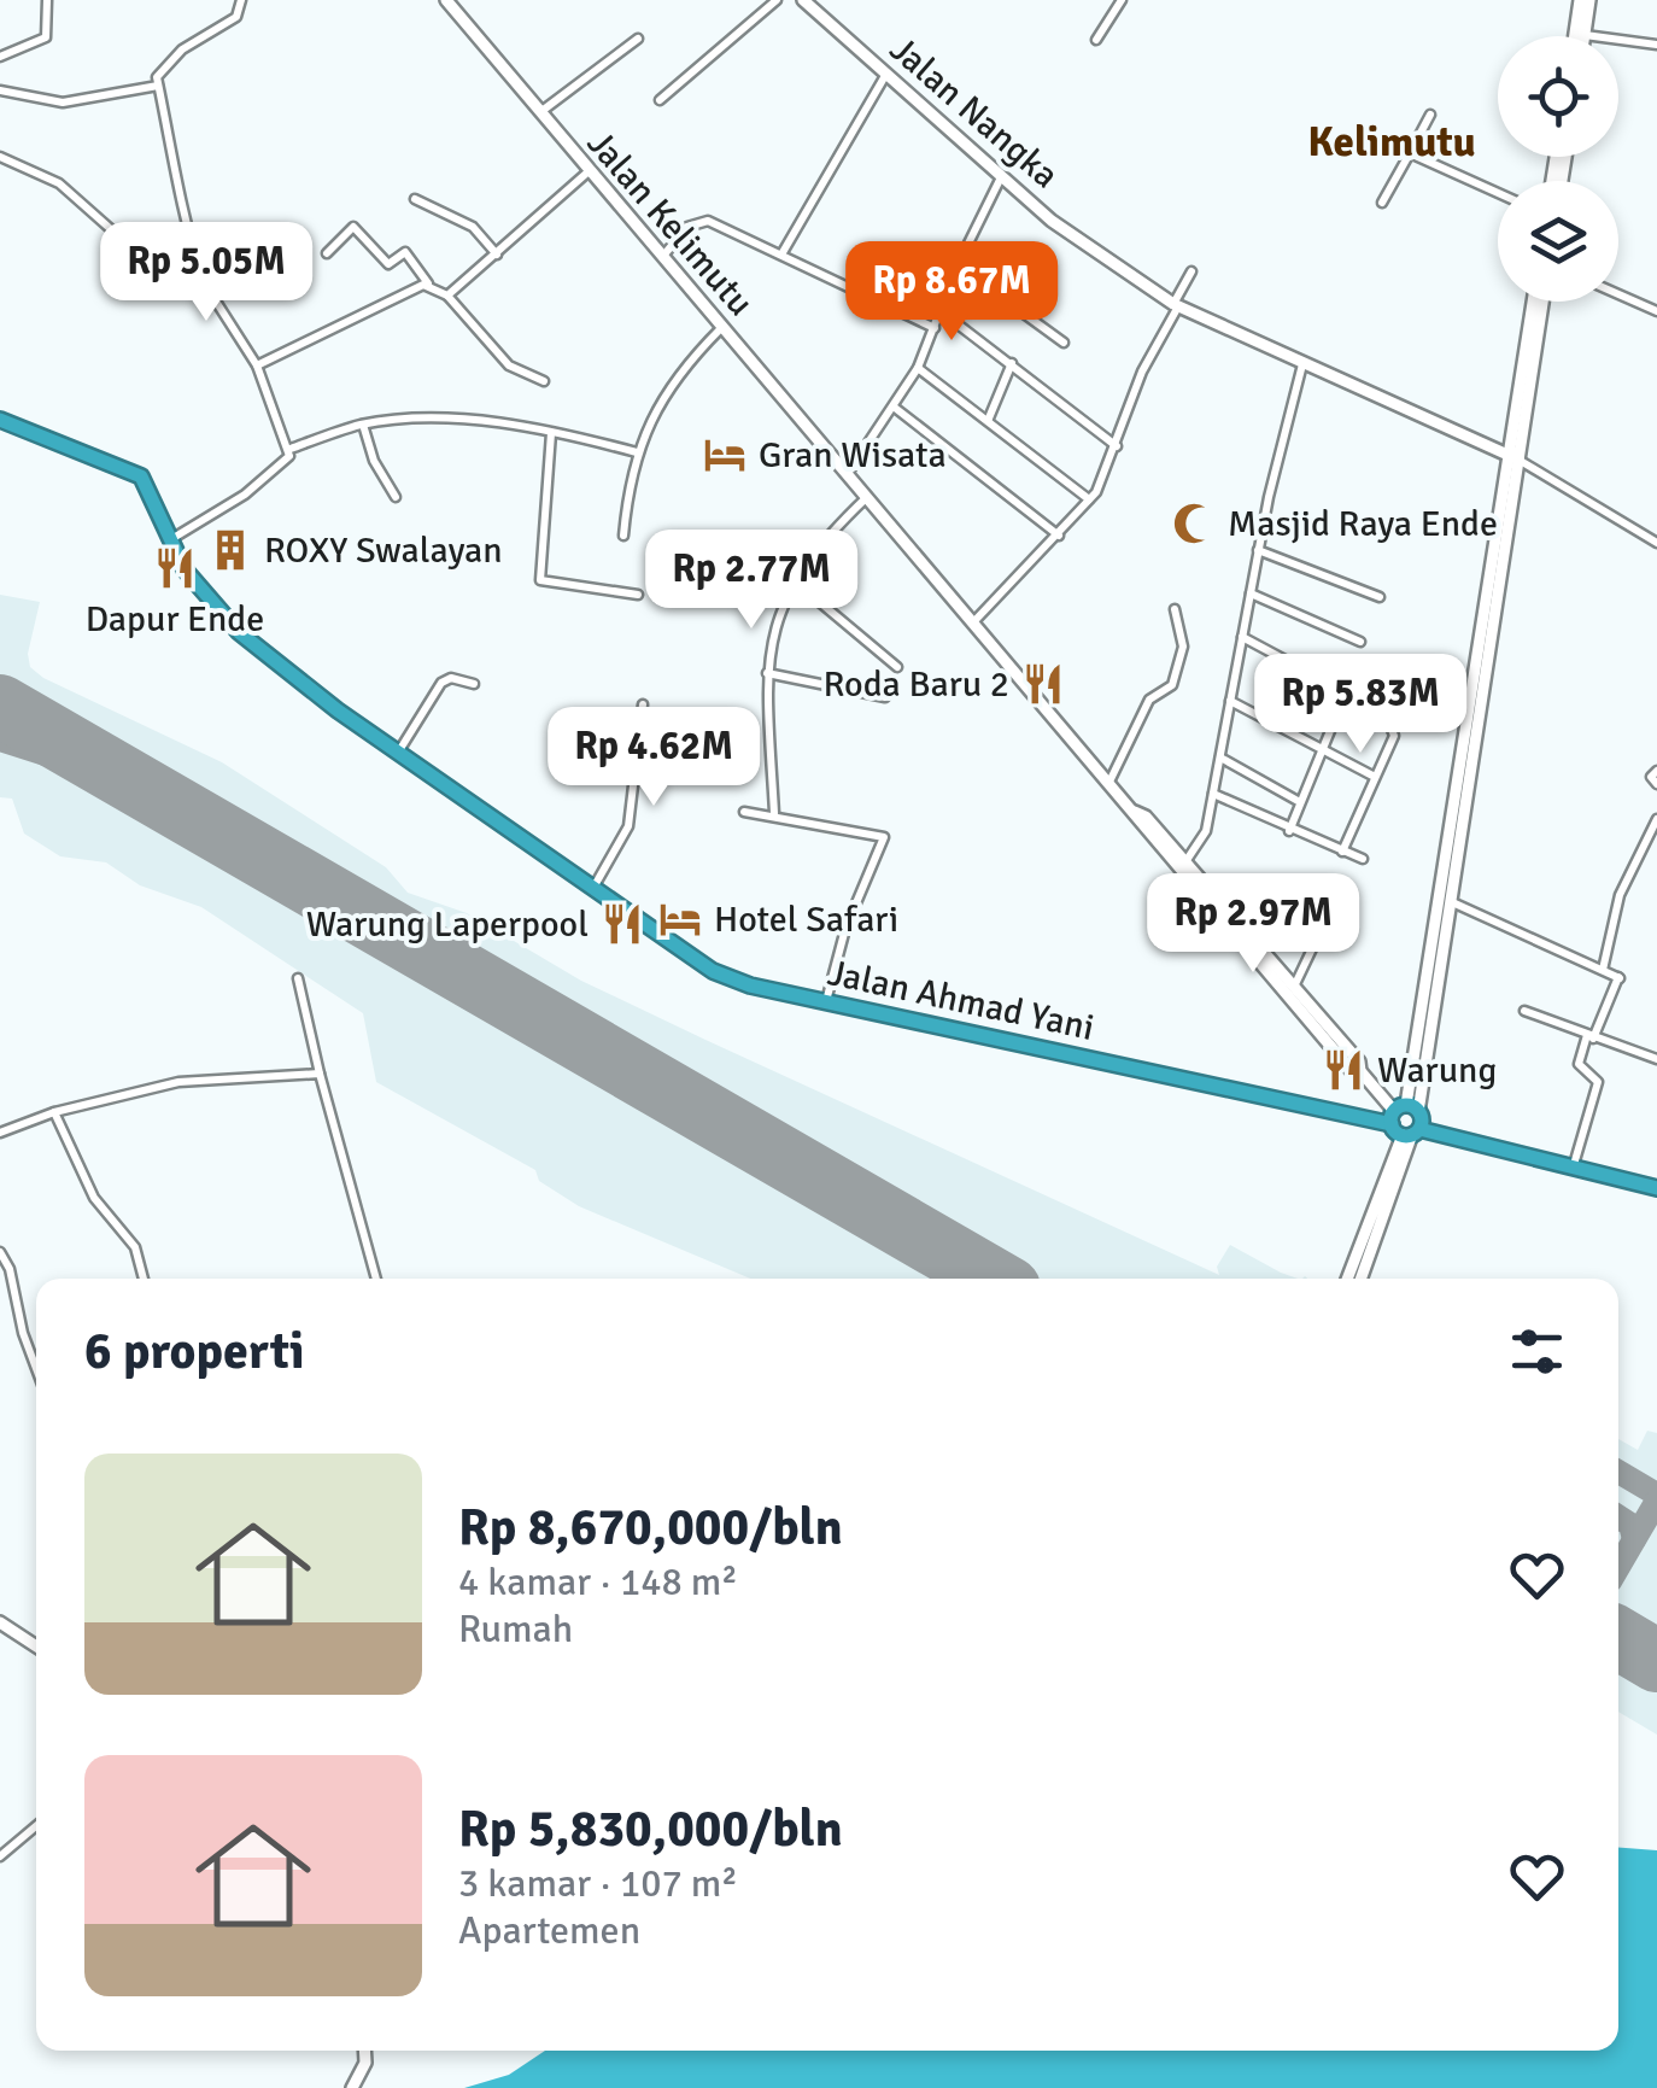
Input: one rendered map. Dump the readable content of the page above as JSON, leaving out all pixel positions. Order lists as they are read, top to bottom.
{
  "streets": {
    "highway": ["Jalan Ahmad Yani"],
    "street": ["Jalan Nangka", "Jalan Kelimutu"]
  },
  "districts": ["Kelimutu"],
  "places": {
    "hotel": ["Gran Wisata", "Hotel Safari"],
    "mosque": ["Masjid Raya Ende"],
    "building": ["ROXY Swalayan"],
    "restaurant": [
      "Dapur Ende",
      "Roda Baru 2",
      "Warung Laperpool",
      "Warung"
    ]
  },
  "page": {
    "price": [
      "Rp 5.05M",
      "Rp 8.67M",
      "Rp 2.77M",
      "Rp 5.83M",
      "Rp 4.62M",
      "Rp 2.97M"
    ],
    "heading": "6 properti",
    "list": [
      {
        "name": "Rp 8,670,000/bln",
        "note": "4 kamar · 148 m² · Rumah"
      },
      {
        "name": "Rp 5,830,000/bln",
        "note": "3 kamar · 107 m² · Apartemen"
      }
    ]
  }
}
